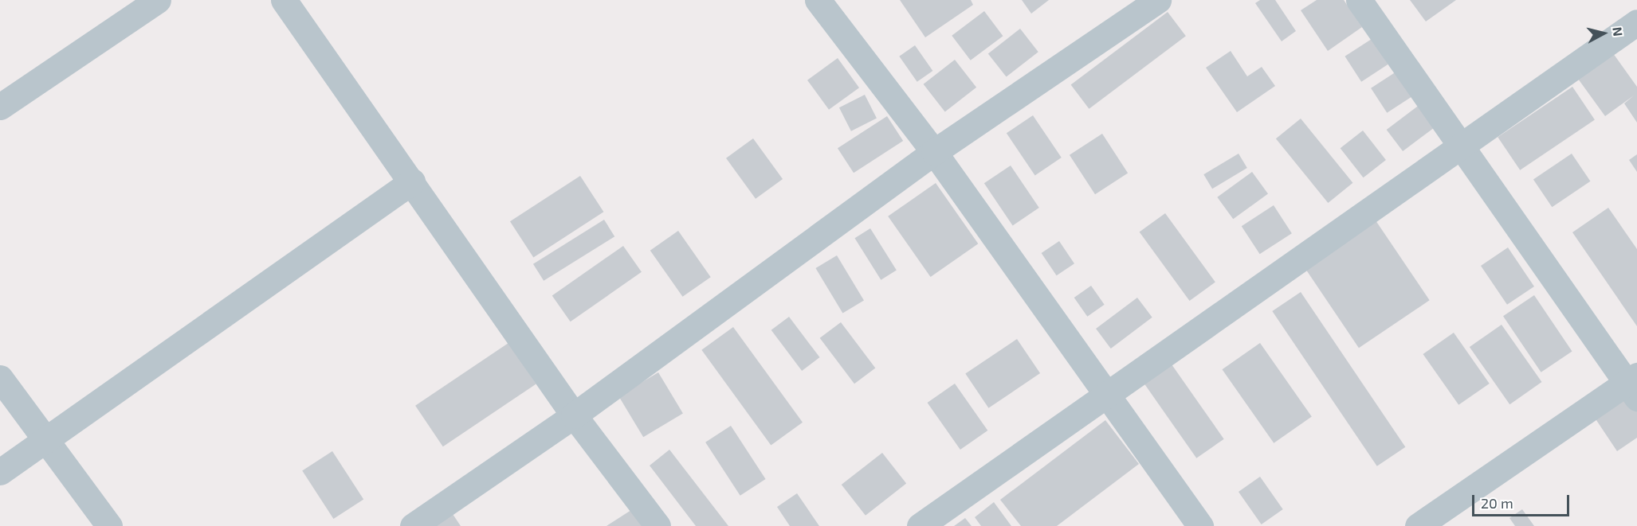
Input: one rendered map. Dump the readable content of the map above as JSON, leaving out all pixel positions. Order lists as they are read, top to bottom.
{
  "scale_bar": "20 m",
  "north": "right"
}
